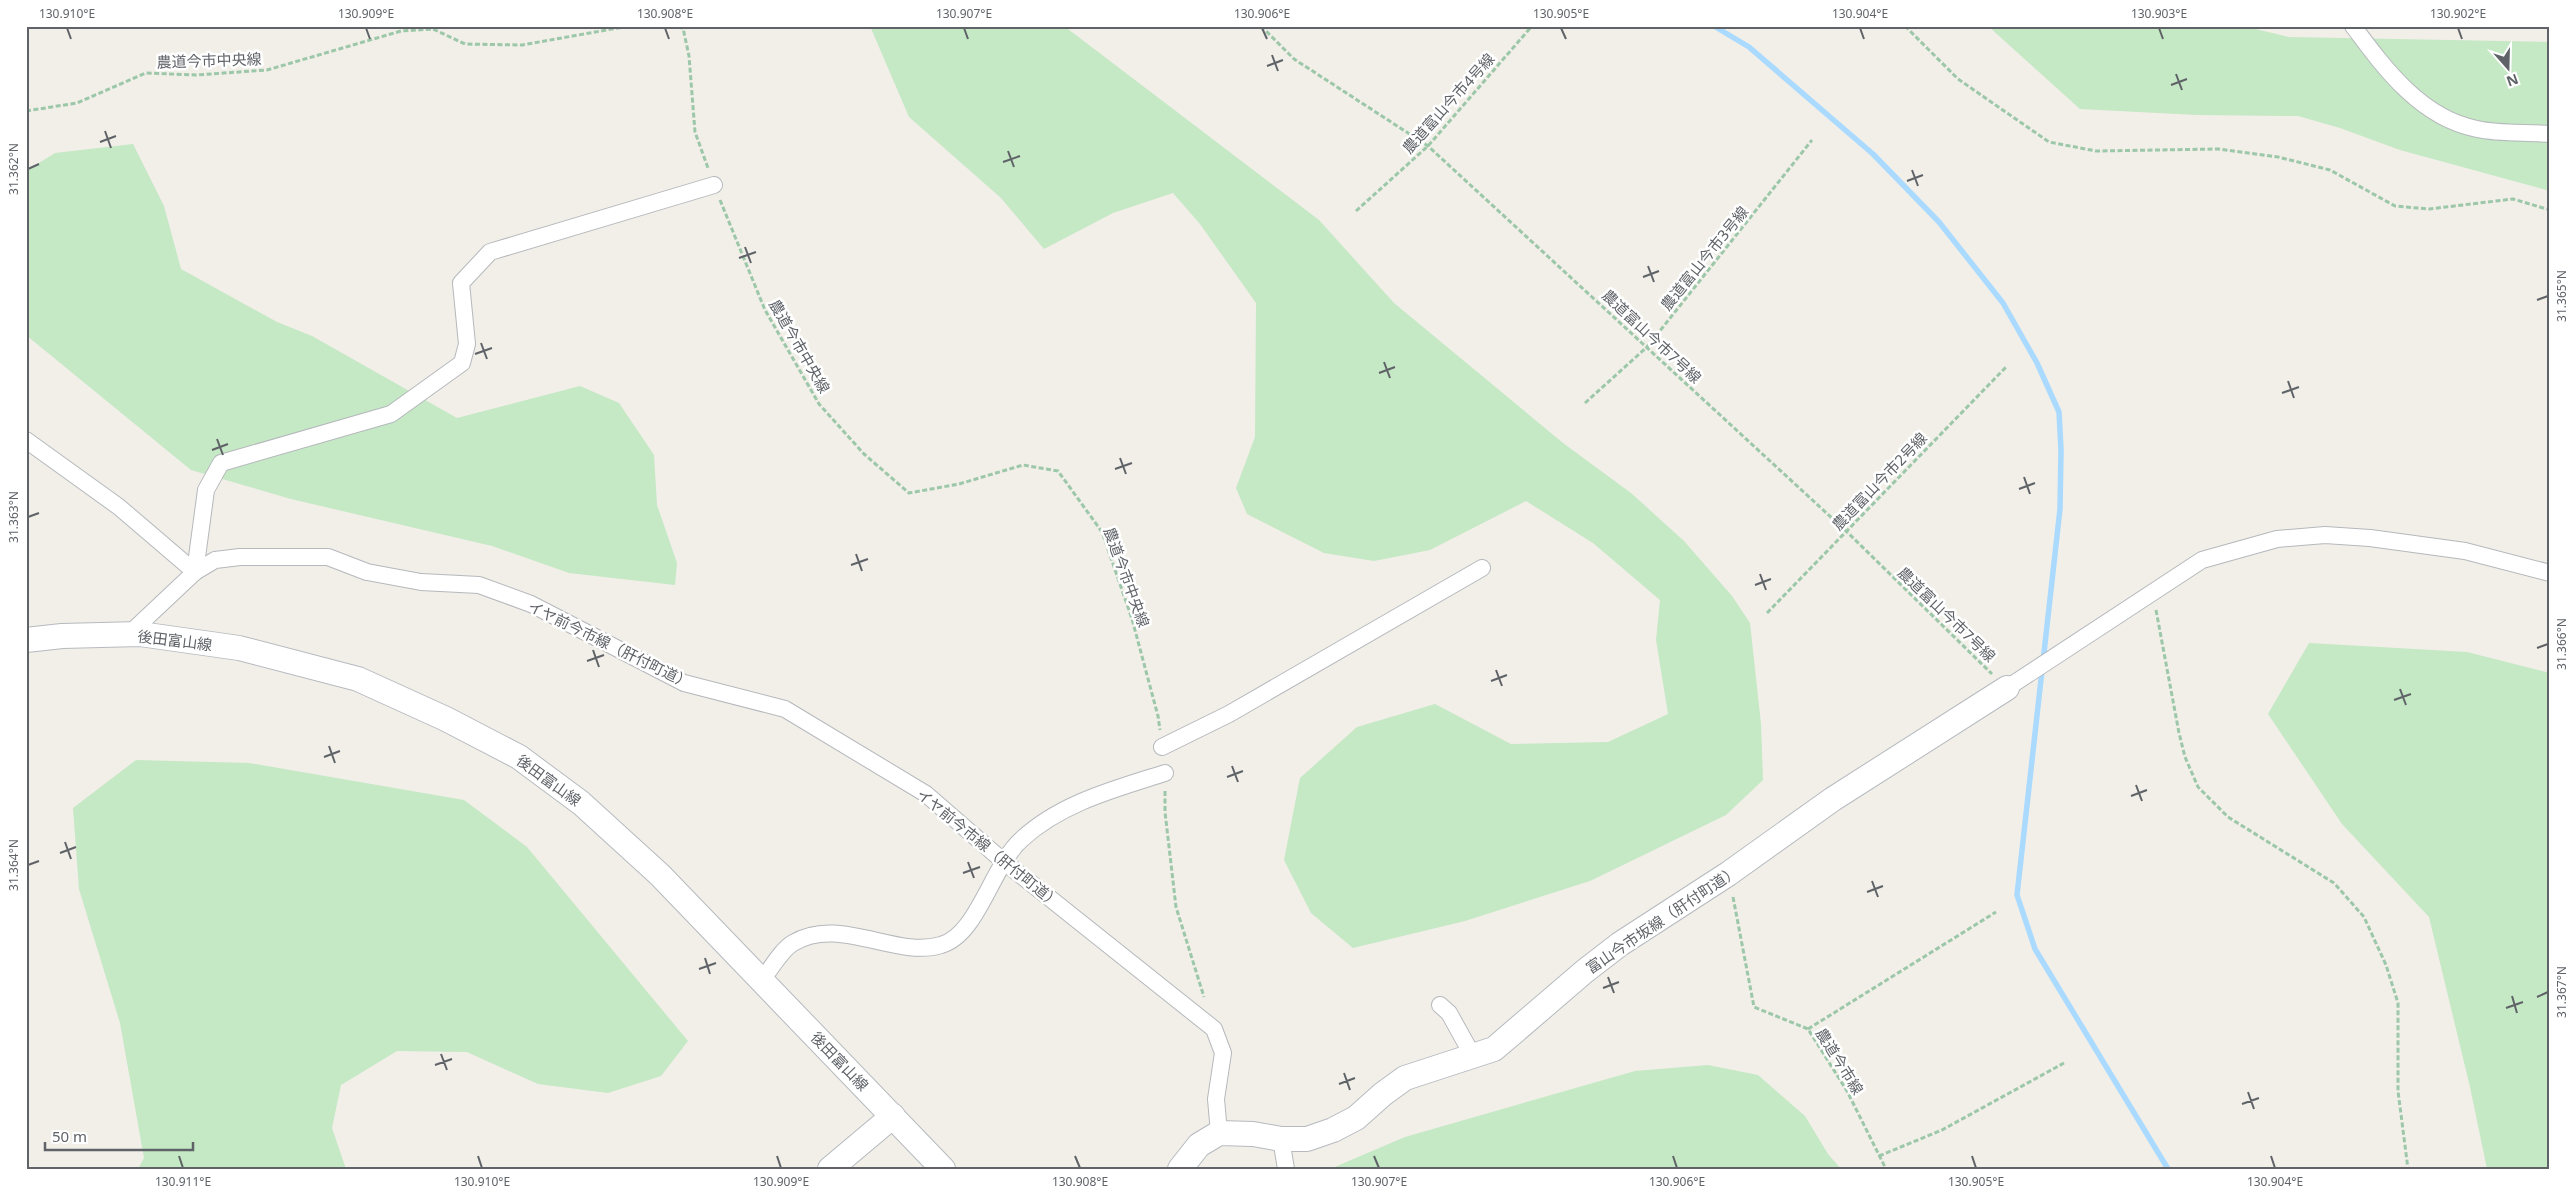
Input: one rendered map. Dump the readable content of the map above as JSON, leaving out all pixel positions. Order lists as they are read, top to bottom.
{
  "streets": {
    "main road": ["後田富山線", "富山今市坂線（肝付町道）"],
    "street": ["イヤ前今市線（肝付町道）"],
    "path": [
      "農道今市中央線",
      "農道富山今市4号線",
      "農道富山今市3号線",
      "農道富山今市7号線",
      "農道富山今市2号線",
      "農道今市線"
    ]
  },
  "crossings": [
    ["農道富山今市4号線", "農道富山今市7号線"],
    ["農道富山今市3号線", "農道富山今市7号線"],
    ["農道富山今市7号線", "農道富山今市2号線"],
    ["農道富山今市7号線", "富山今市坂線（肝付町道）"],
    ["後田富山線", "イヤ前今市線（肝付町道）"],
    ["富山今市坂線（肝付町道）", "農道今市線"]
  ],
  "scale_bar": "50 m",
  "north": "bottom",
  "coordinates": [
    "130.910°E",
    "130.909°E",
    "130.908°E",
    "130.907°E",
    "130.906°E",
    "130.905°E",
    "130.904°E",
    "130.903°E",
    "130.902°E",
    "31.362°N",
    "31.365°N",
    "31.363°N",
    "31.366°N",
    "31.364°N",
    "31.367°N",
    "130.911°E"
  ]
}
